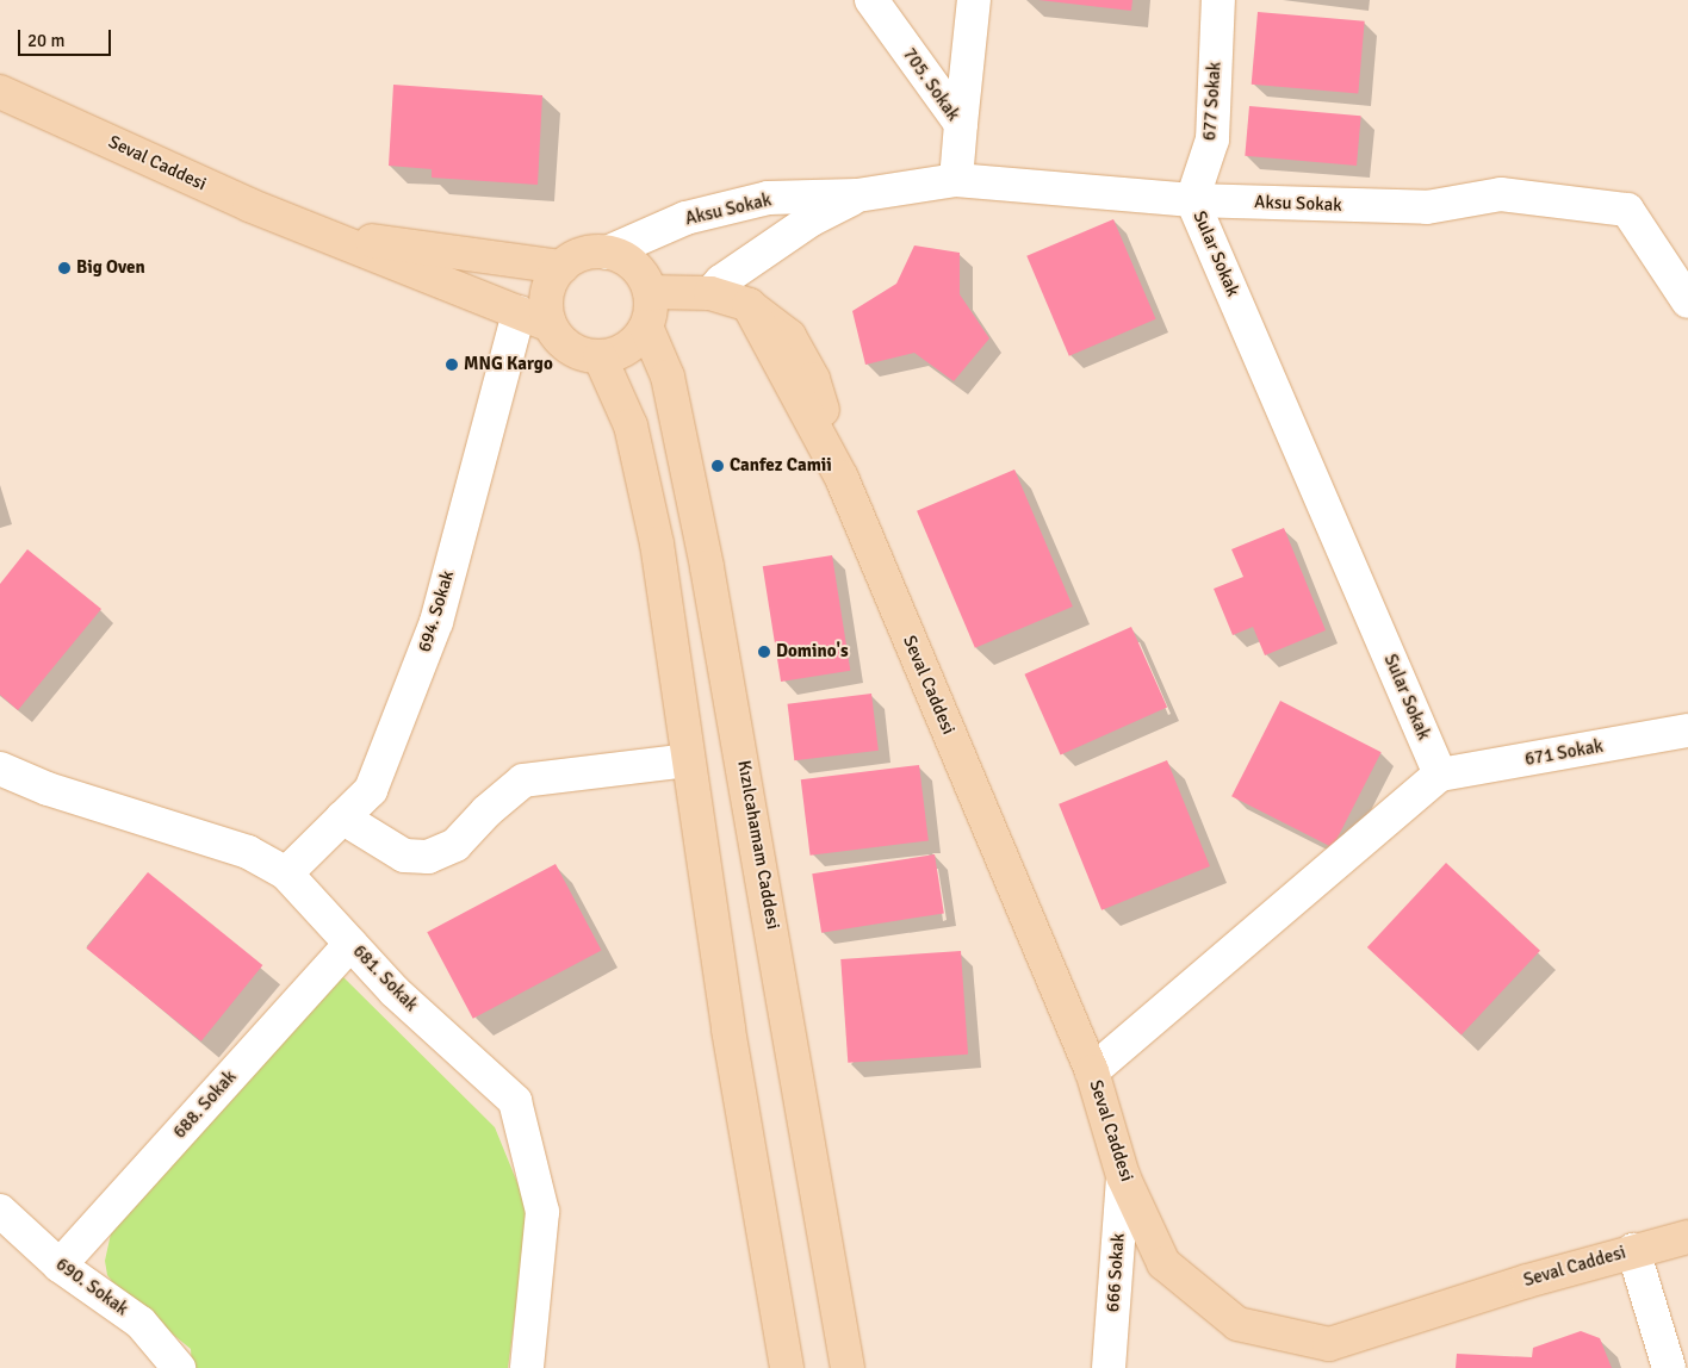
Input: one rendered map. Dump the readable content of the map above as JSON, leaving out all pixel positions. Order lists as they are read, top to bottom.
{
  "streets": {
    "main road": ["Seval Caddesi", "Kızılcahamam Caddesi"],
    "street": [
      "705. Sokak",
      "677 Sokak",
      "Aksu Sokak",
      "Sular Sokak",
      "694. Sokak",
      "671 Sokak",
      "681. Sokak",
      "688. Sokak",
      "666 Sokak",
      "690. Sokak"
    ]
  },
  "crossings": [
    ["705. Sokak", "Aksu Sokak"],
    ["677 Sokak", "Aksu Sokak"],
    ["677 Sokak", "Sular Sokak"],
    ["Seval Caddesi", "Aksu Sokak"],
    ["Seval Caddesi", "694. Sokak"],
    ["Seval Caddesi", "Kızılcahamam Caddesi"],
    ["Seval Caddesi", "666 Sokak"],
    ["Aksu Sokak", "Sular Sokak"],
    ["Aksu Sokak", "Kızılcahamam Caddesi"],
    ["Sular Sokak", "671 Sokak"],
    ["694. Sokak", "681. Sokak"],
    ["681. Sokak", "688. Sokak"],
    ["688. Sokak", "690. Sokak"]
  ],
  "places": [
    "Big Oven",
    "MNG Kargo",
    "Canfez Camii",
    "Domino's"
  ],
  "scale_bar": "20 m"
}
